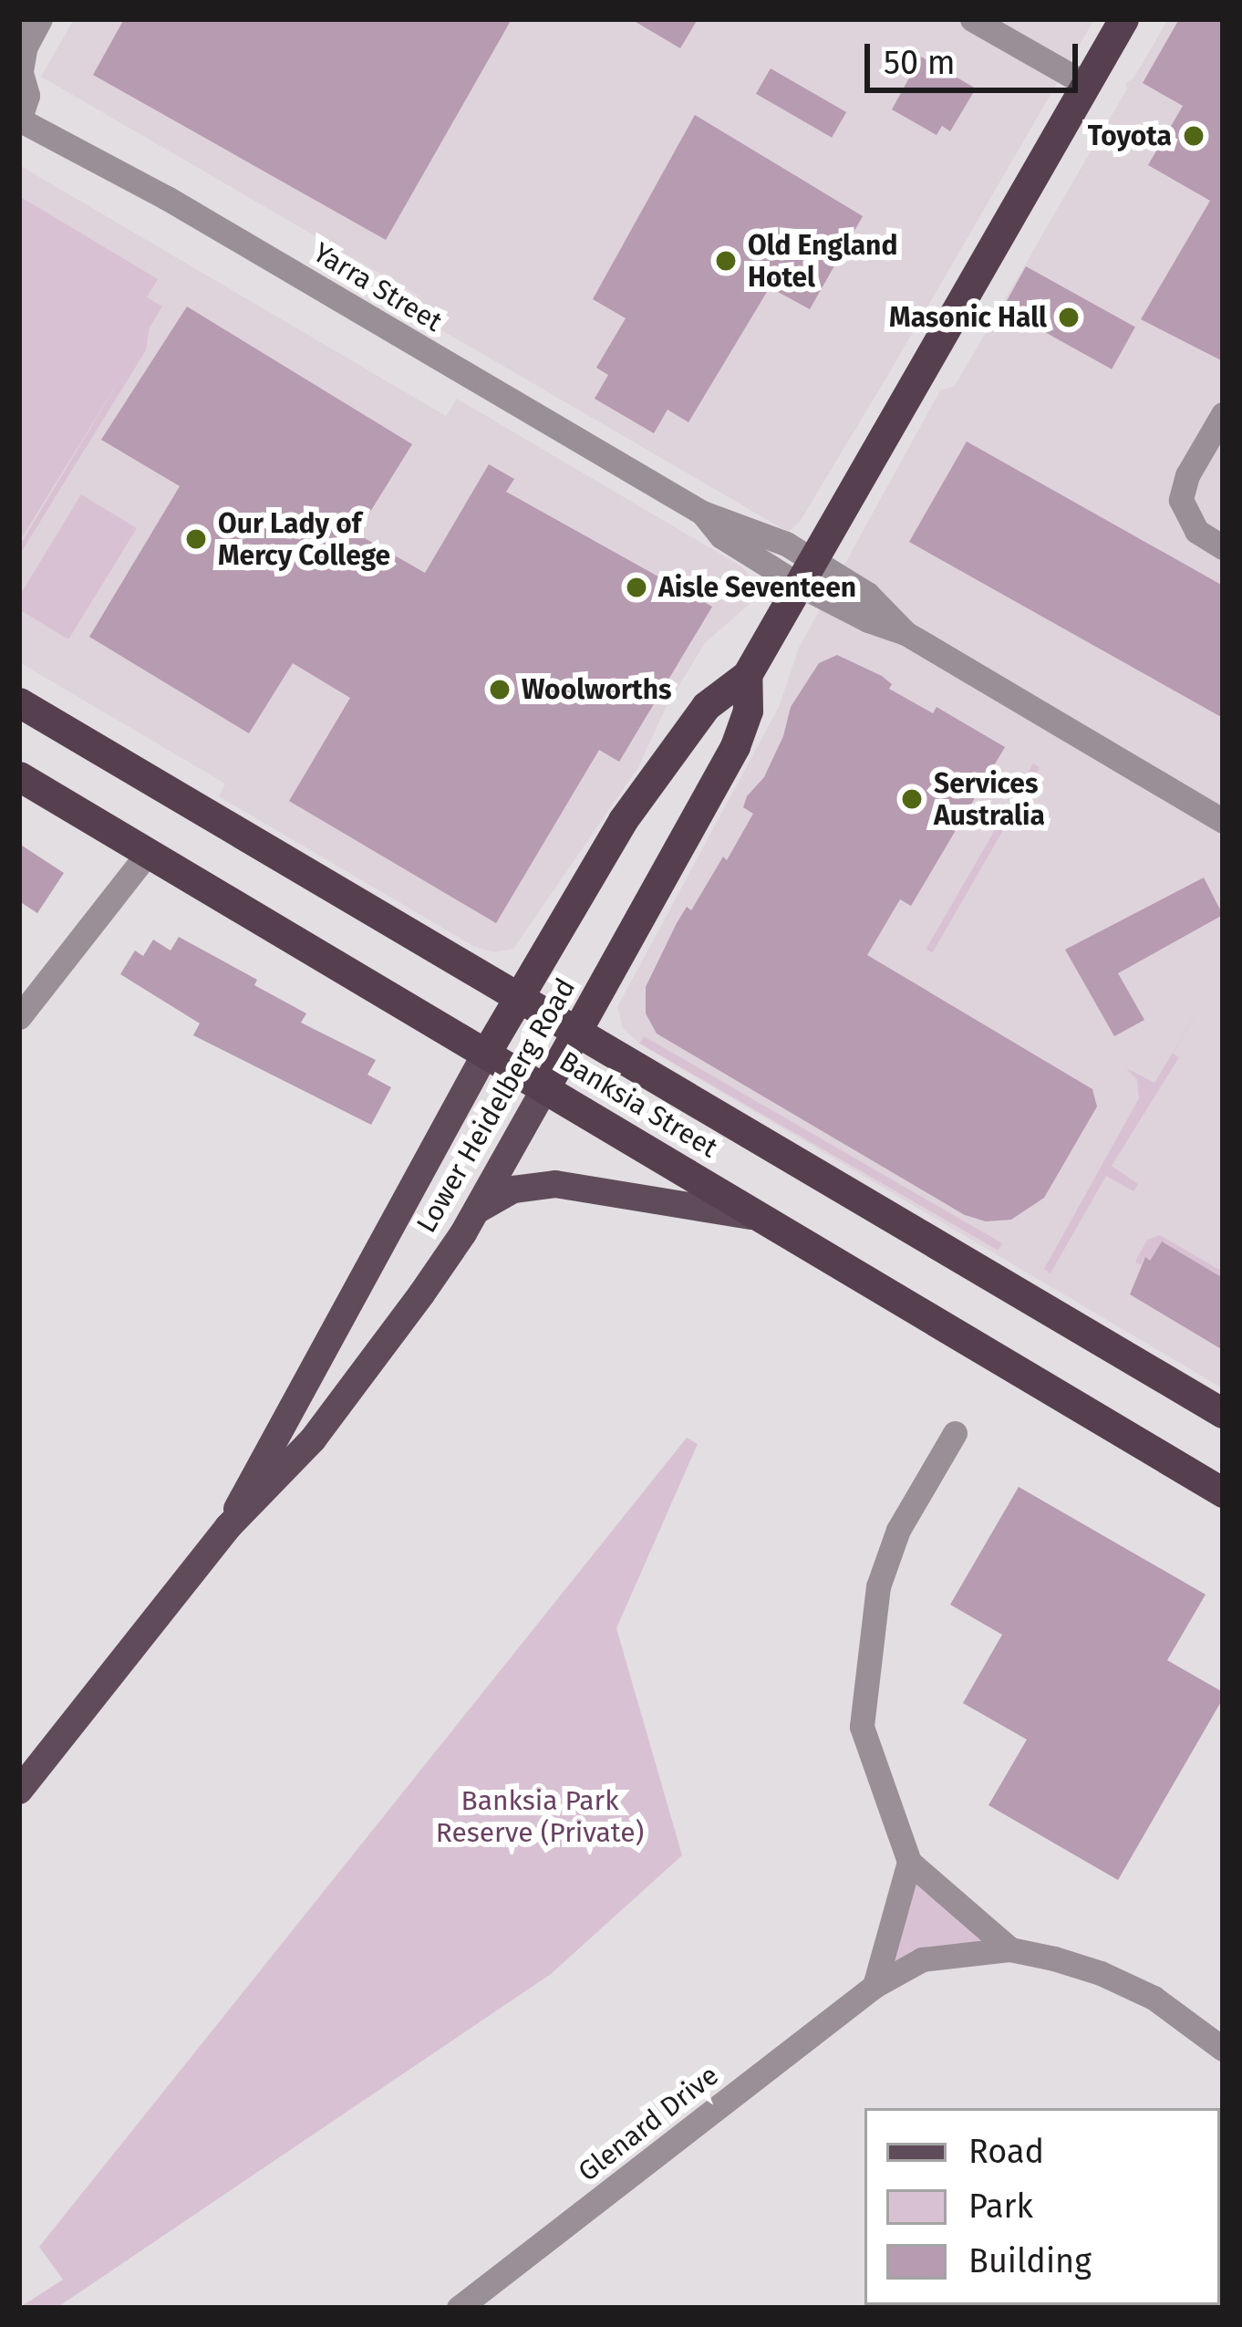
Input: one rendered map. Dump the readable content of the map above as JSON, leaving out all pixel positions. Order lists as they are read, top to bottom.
{
  "streets": {
    "highway": ["Banksia Street", "Lower Heidelberg Road"],
    "street": ["Yarra Street", "Glenard Drive"]
  },
  "crossings": [
    ["Yarra Street", "Lower Heidelberg Road"],
    ["Banksia Street", "Lower Heidelberg Road"]
  ],
  "parks": ["Banksia Park Reserve (Private)"],
  "places": [
    "Toyota",
    "Old England Hotel",
    "Masonic Hall",
    "Our Lady of Mercy College",
    "Aisle Seventeen",
    "Woolworths",
    "Services Australia"
  ],
  "legend": ["Road", "Park", "Building"],
  "scale_bar": "50 m"
}
